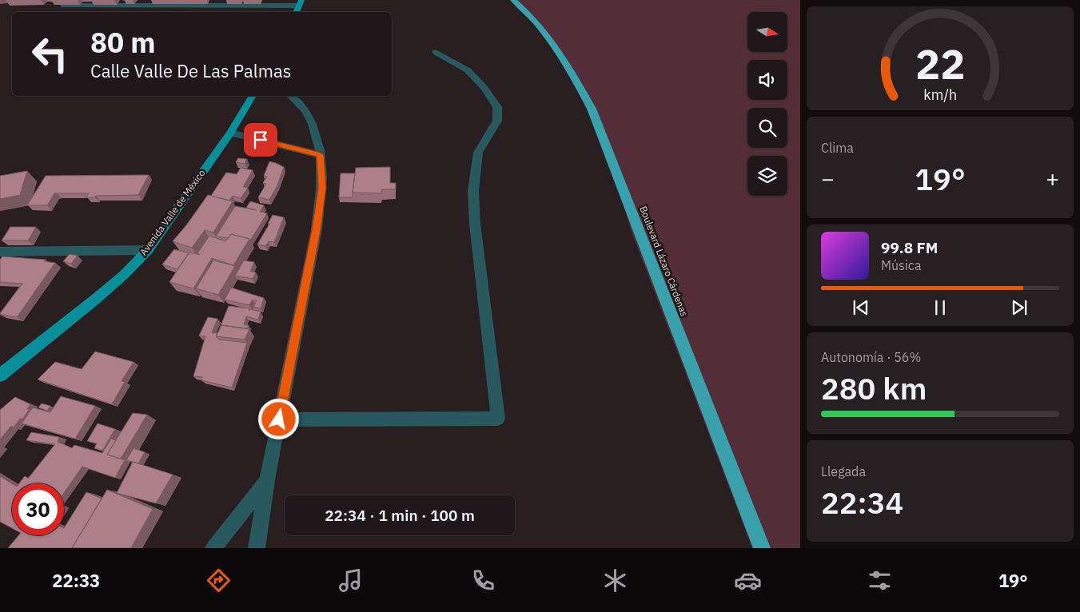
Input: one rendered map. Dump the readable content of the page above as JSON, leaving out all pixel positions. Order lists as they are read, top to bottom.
{
  "streets": {
    "highway": ["Boulevard Lázaro Cárdenas"],
    "main road": ["Avenida Valle de México"]
  },
  "north": "right",
  "page": {
    "turn": ["80 m", "Calle Valle De Las Palmas"],
    "tile": [
      "Clima",
      ["Autonomía · 56%", "280 km"],
      ["Llegada", "22:34"]
    ],
    "heat": ["−", "19°", "+"],
    "song": ["99.8 FM", "Música"],
    "limit": "30",
    "trip": "22:34 · 1 min · 100 m",
    "tabs": ["22:33", "19°"],
    "gauge": ["22", "km/h"]
  }
}
